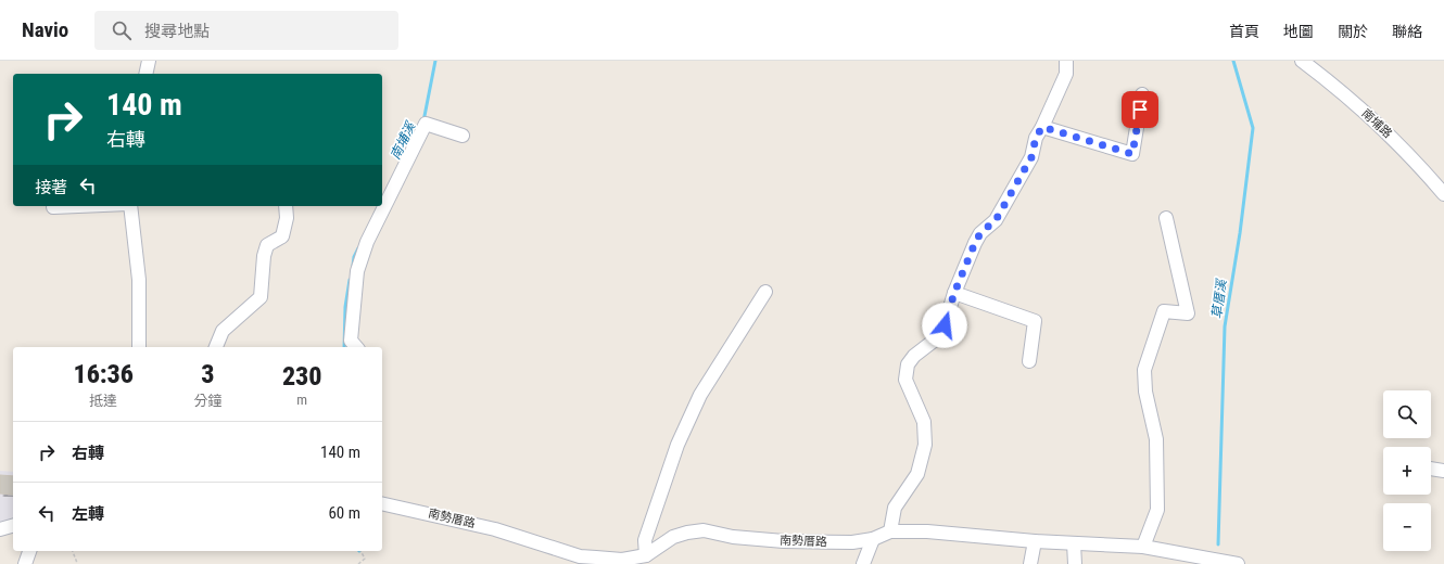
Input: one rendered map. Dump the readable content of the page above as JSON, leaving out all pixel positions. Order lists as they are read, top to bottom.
{
  "streets": {
    "street": ["南埔路", "南勢厝路"]
  },
  "water": ["南埔溪", "草厝溪"],
  "page": {
    "header": "Navio",
    "search": "搜尋地點",
    "nav": [
      "首頁",
      "地圖",
      "關於",
      "聯絡"
    ],
    "turn": ["140 m", "右轉"],
    "then": "接著",
    "eta": [
      "16:36",
      "抵達",
      "3",
      "分鐘",
      "230",
      "m"
    ],
    "map_buttons": ["+", "−"],
    "list": [
      {
        "name": "右轉",
        "value": "140 m"
      },
      {
        "name": "左轉",
        "value": "60 m"
      }
    ]
  }
}
